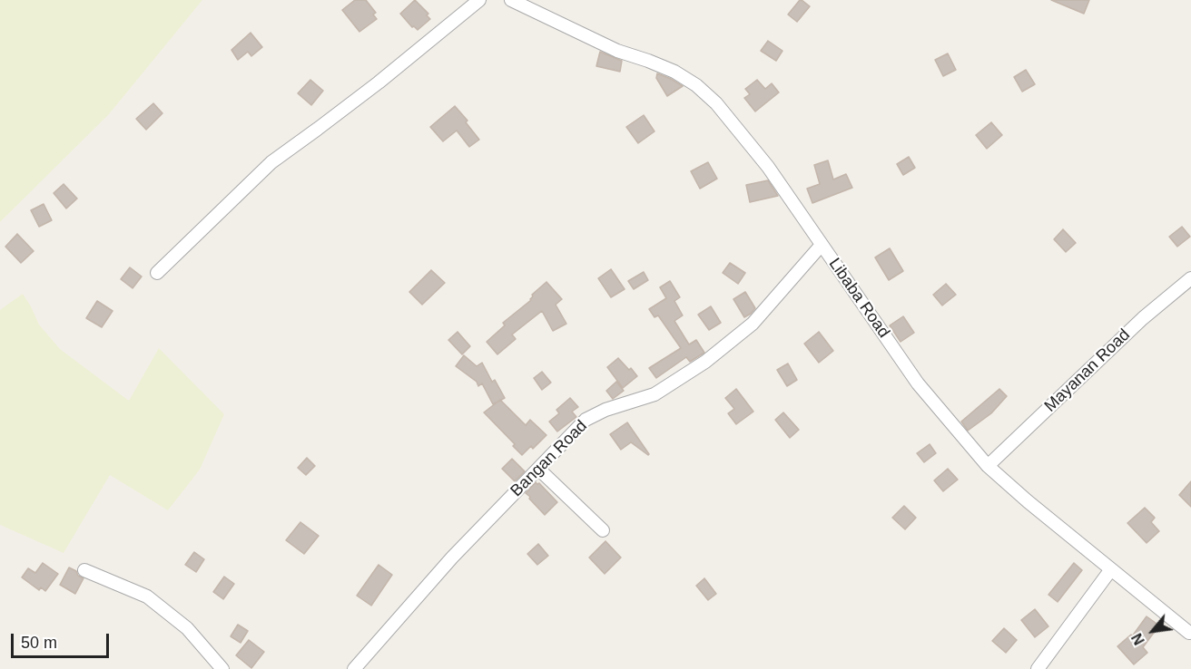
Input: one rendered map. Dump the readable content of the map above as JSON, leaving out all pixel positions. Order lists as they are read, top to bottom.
{
  "streets": {
    "street": ["Libaba Road", "Mayanan Road", "Bangan Road"]
  },
  "crossings": [
    ["Libaba Road", "Mayanan Road"],
    ["Libaba Road", "Bangan Road"]
  ],
  "scale_bar": "50 m",
  "north": "bottom left"
}
